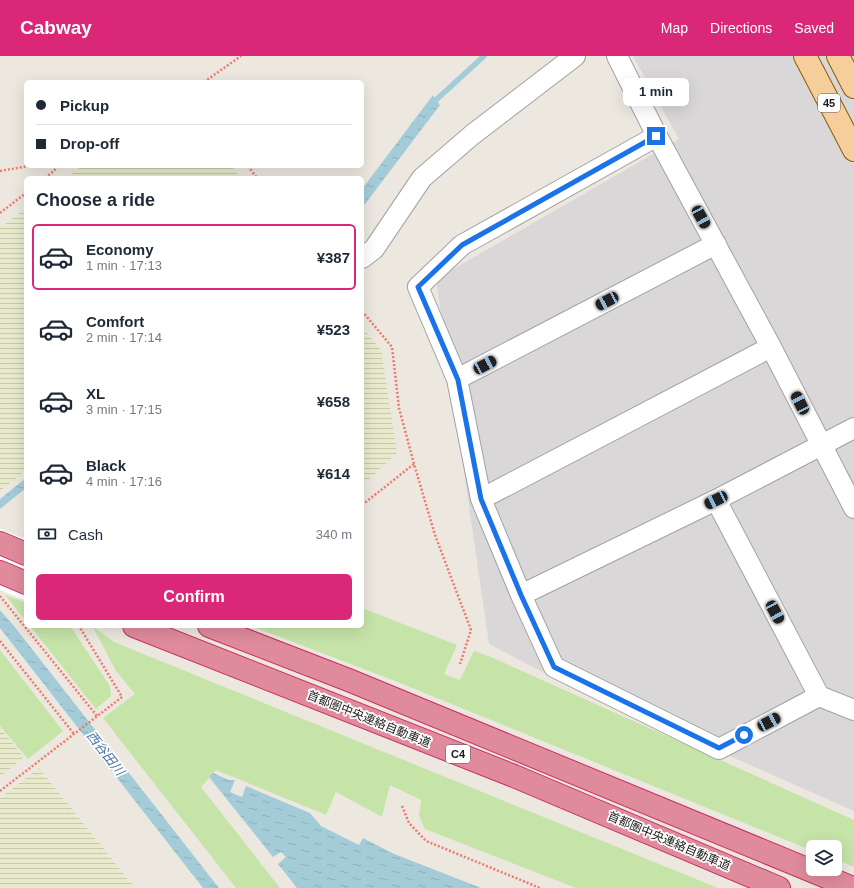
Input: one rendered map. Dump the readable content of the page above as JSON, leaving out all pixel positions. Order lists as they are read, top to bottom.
{
  "streets": {
    "highway": ["首都圏中央連絡自動車道", "C4"],
    "main road": ["45"]
  },
  "water": ["西谷田川"],
  "page": {
    "header": "Cabway",
    "nav": ["Map", "Directions", "Saved"],
    "bubble": "1 min",
    "banner": ["Pickup", "Drop-off"],
    "heading": "Choose a ride",
    "list": [
      {
        "name": "Economy",
        "note": "1 min · 17:13",
        "value": "¥387"
      },
      {
        "name": "Comfort",
        "note": "2 min · 17:14",
        "value": "¥523"
      },
      {
        "name": "XL",
        "note": "3 min · 17:15",
        "value": "¥658"
      },
      {
        "name": "Black",
        "note": "4 min · 17:16",
        "value": "¥614"
      }
    ],
    "pay": ["Cash", "340 m"],
    "buttons": "Confirm"
  }
}
